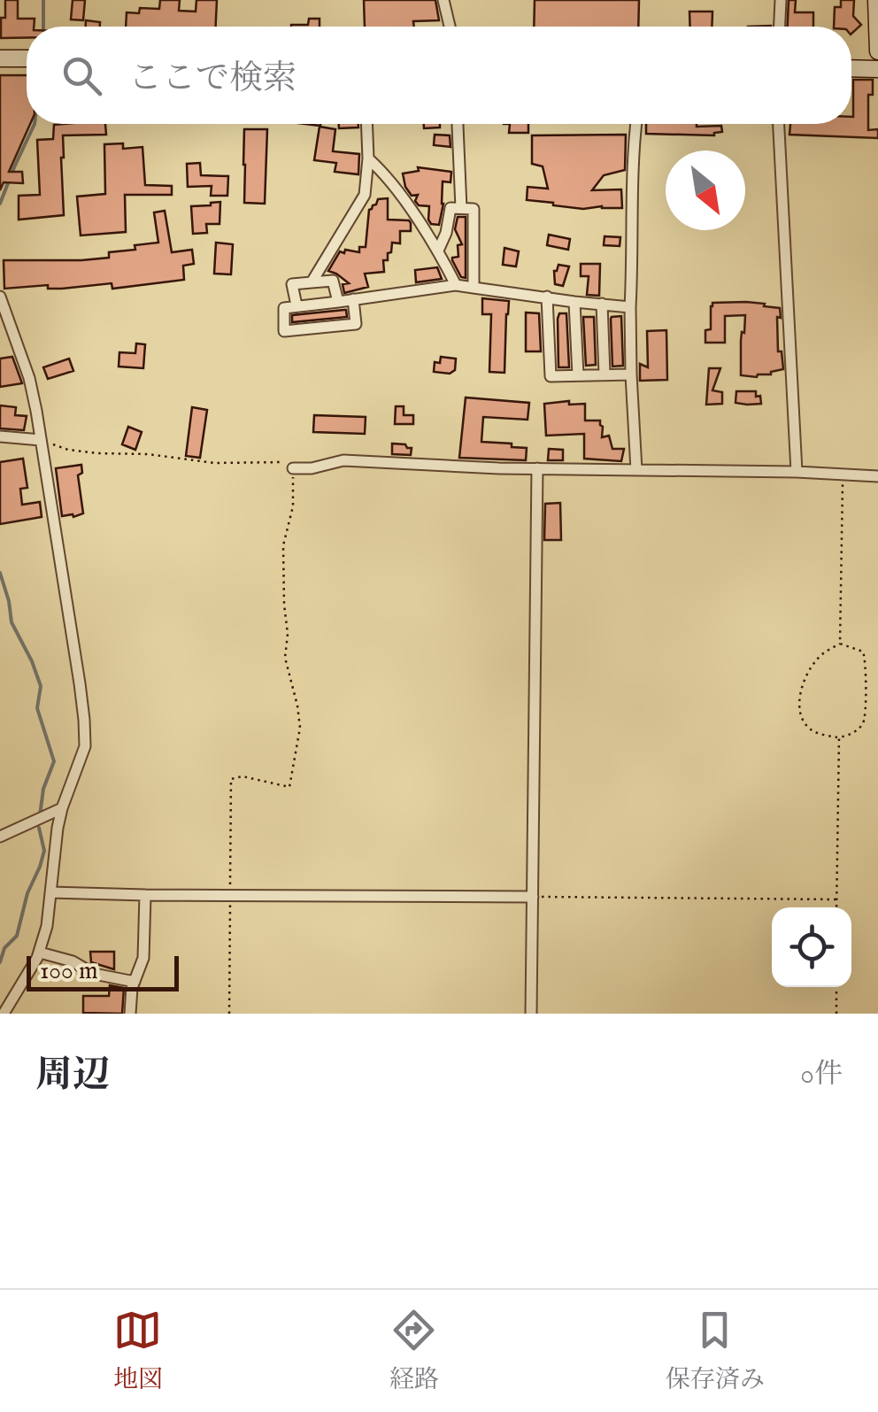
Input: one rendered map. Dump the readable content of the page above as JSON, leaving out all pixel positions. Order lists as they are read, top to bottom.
{
  "scale_bar": "100 m",
  "north": "bottom right",
  "page": {
    "search": "ここで検索",
    "scale": "100 m",
    "heading": ["周辺", "0件"],
    "nav": ["地図", "経路", "保存済み"]
  }
}
